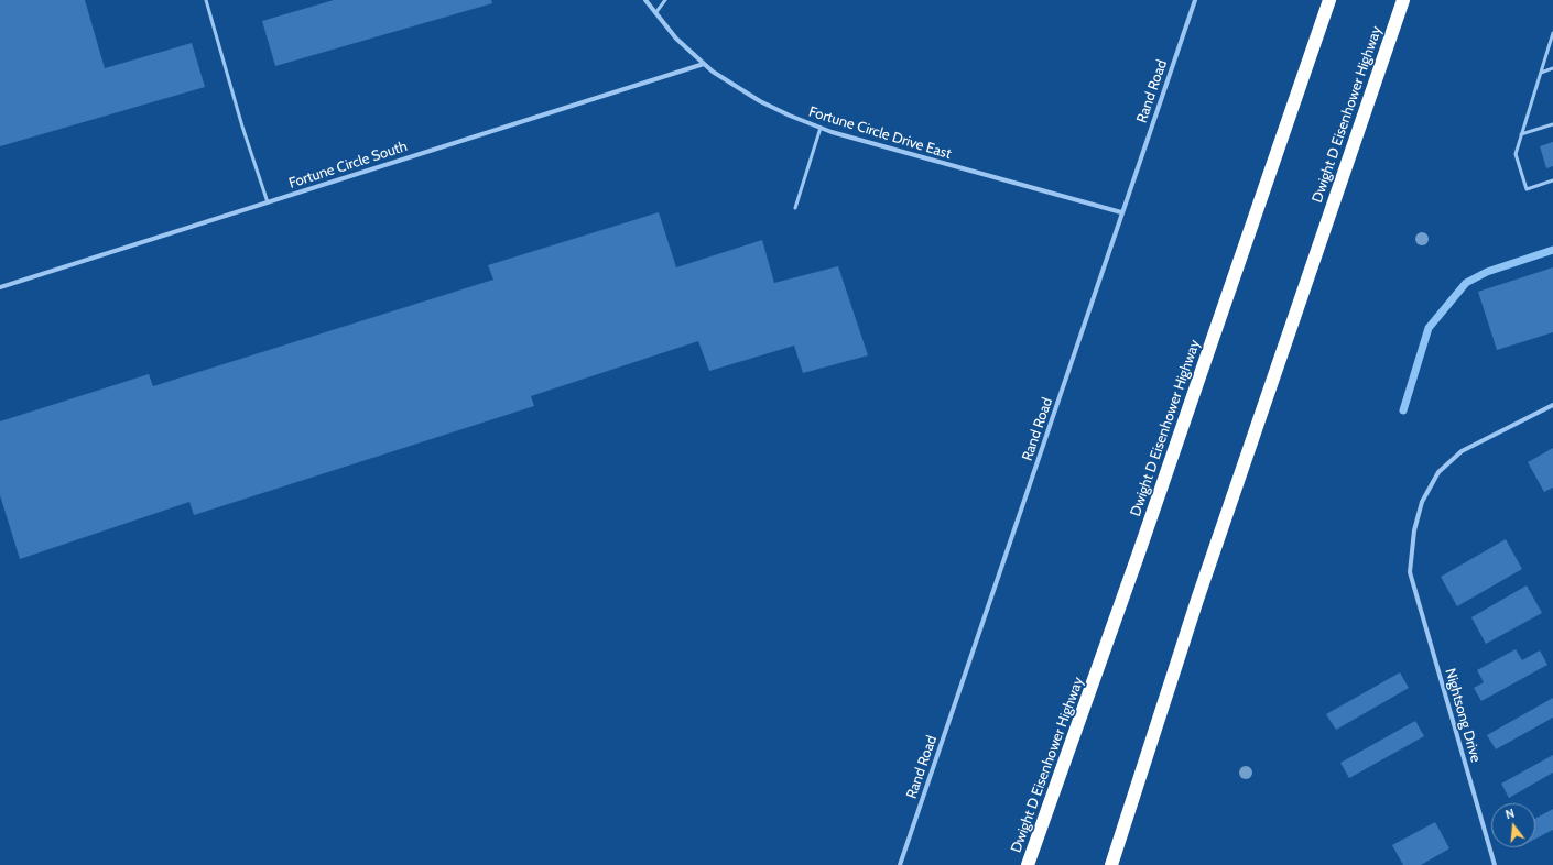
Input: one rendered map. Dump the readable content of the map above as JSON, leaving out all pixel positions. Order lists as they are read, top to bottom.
{
  "streets": {
    "highway": ["Dwight D Eisenhower Highway"],
    "street": [
      "Rand Road",
      "Fortune Circle Drive East",
      "Fortune Circle South",
      "Nightsong Drive"
    ]
  },
  "crossings": [
    ["Rand Road", "Fortune Circle Drive East"],
    ["Fortune Circle Drive East", "Fortune Circle South"]
  ],
  "north": "top"
}
